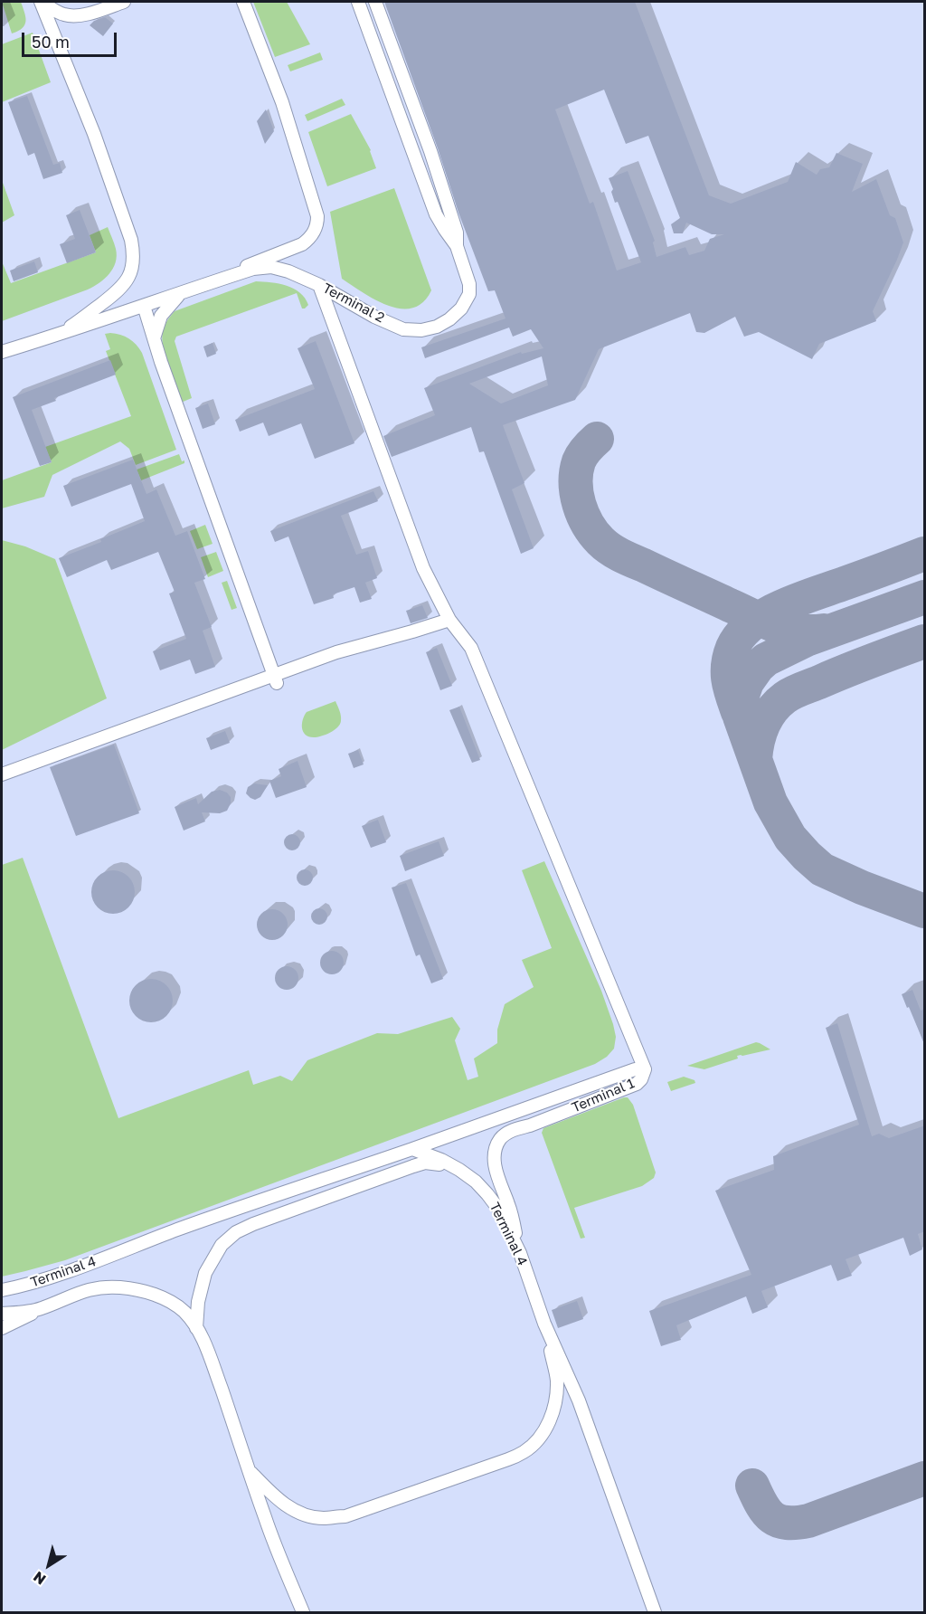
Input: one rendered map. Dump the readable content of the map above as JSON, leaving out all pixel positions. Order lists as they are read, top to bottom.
{
  "streets": {
    "street": ["Terminal 2", "Terminal 1", "Terminal 4"]
  },
  "crossings": [
    ["Terminal 1", "Terminal 4"]
  ],
  "scale_bar": "50 m",
  "north": "bottom left"
}
